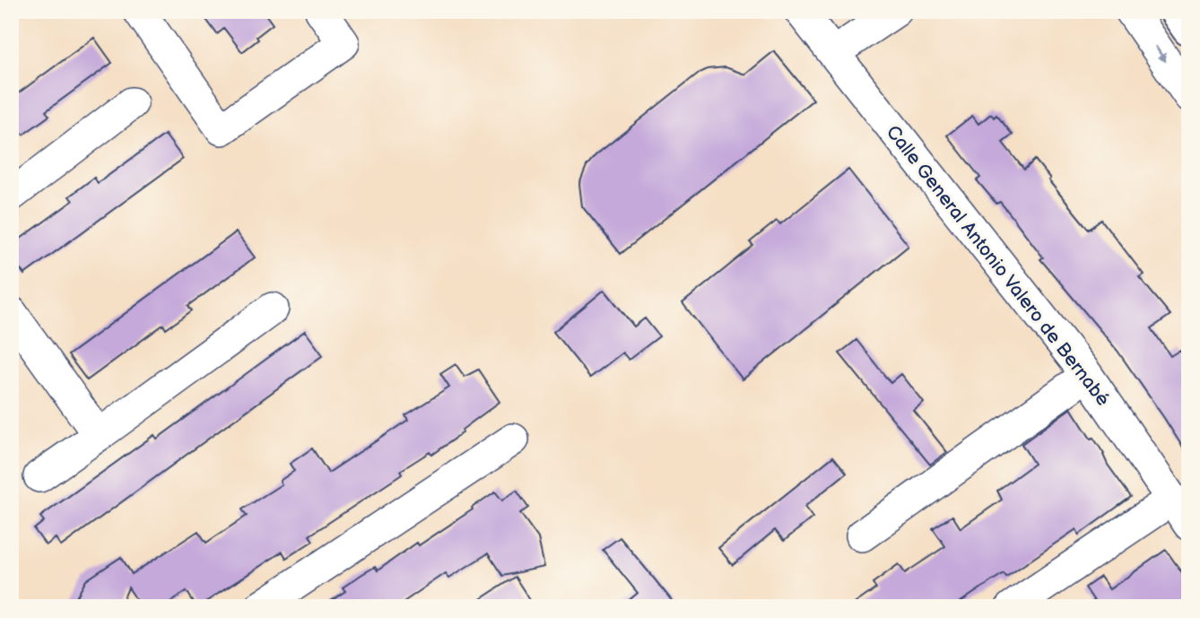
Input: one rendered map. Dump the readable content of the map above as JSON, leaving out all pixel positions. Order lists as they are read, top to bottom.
{
  "streets": {
    "street": ["Calle General Antonio Valero de Bernabé"]
  }
}
